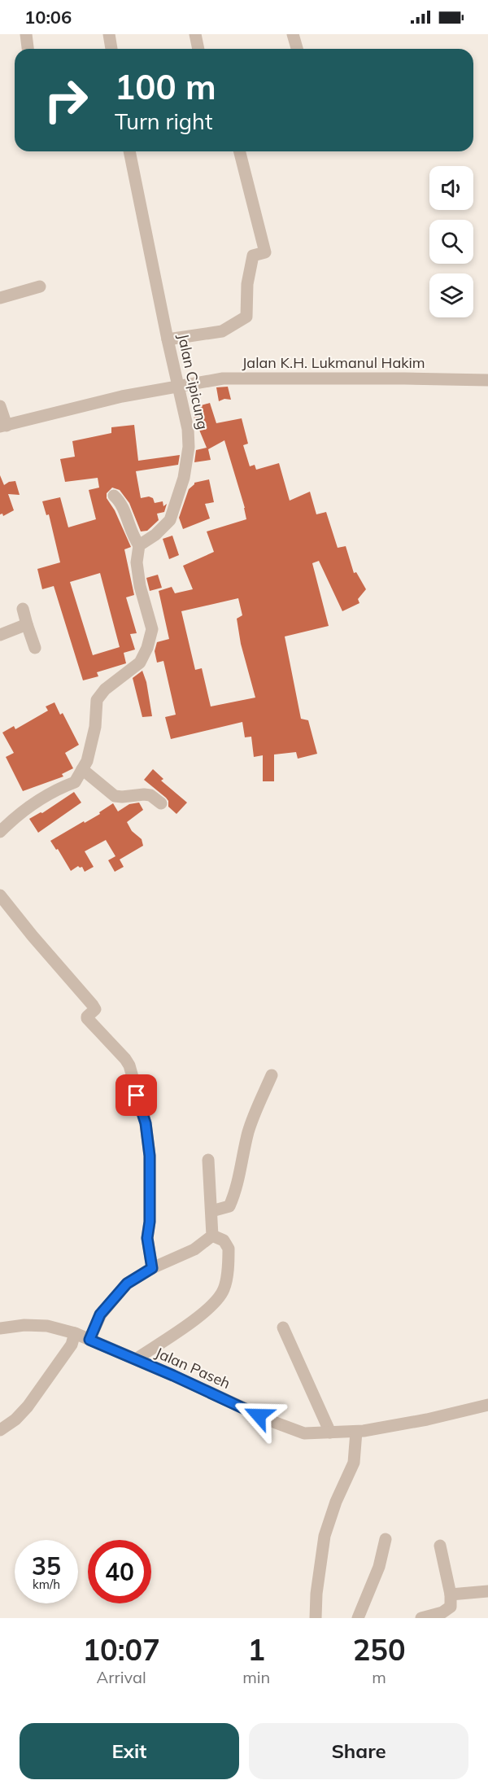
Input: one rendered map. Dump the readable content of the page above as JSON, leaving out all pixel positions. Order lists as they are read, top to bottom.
{
  "streets": {
    "street": ["Jalan K.H. Lukmanul Hakim", "Jalan Cipicung", "Jalan Paseh"]
  },
  "crossings": [
    ["Jalan K.H. Lukmanul Hakim", "Jalan Cipicung"]
  ],
  "page": {
    "status": "10:06",
    "turn": ["100 m", "Turn right"],
    "speed": "35 km/h",
    "limit": "40",
    "eta": [
      "10:07",
      "Arrival",
      "1",
      "min",
      "250",
      "m"
    ],
    "buttons": ["Exit", "Share"]
  }
}
